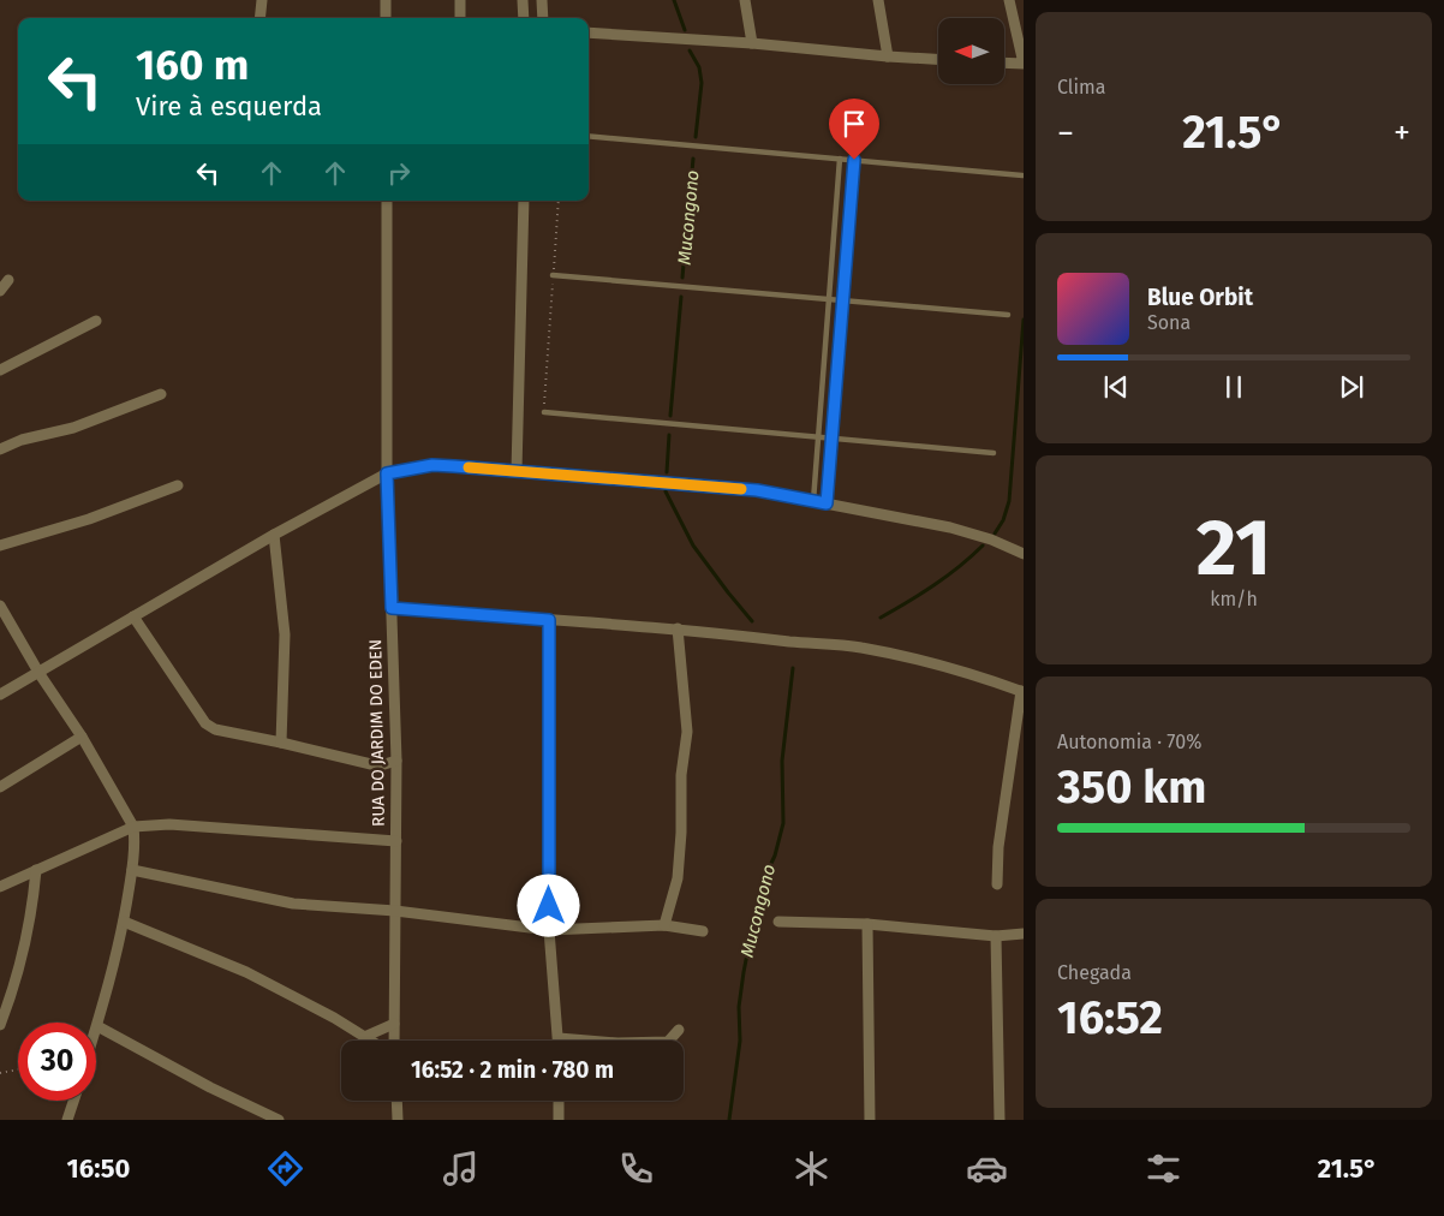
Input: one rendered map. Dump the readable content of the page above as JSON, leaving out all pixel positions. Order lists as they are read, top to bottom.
{
  "streets": {
    "street": ["RUA DO JARDIM DO EDEN"]
  },
  "water": ["Mucongono"],
  "north": "left",
  "page": {
    "tile": [
      "Clima",
      ["21", "km/h"],
      ["Autonomia · 70%", "350 km"],
      ["Chegada", "16:52"]
    ],
    "turn": ["160 m", "Vire à esquerda"],
    "heat": ["−", "21.5°", "+"],
    "song": ["Blue Orbit", "Sona"],
    "limit": "30",
    "trip": "16:52 · 2 min · 780 m",
    "tabs": ["16:50", "21.5°"]
  }
}
